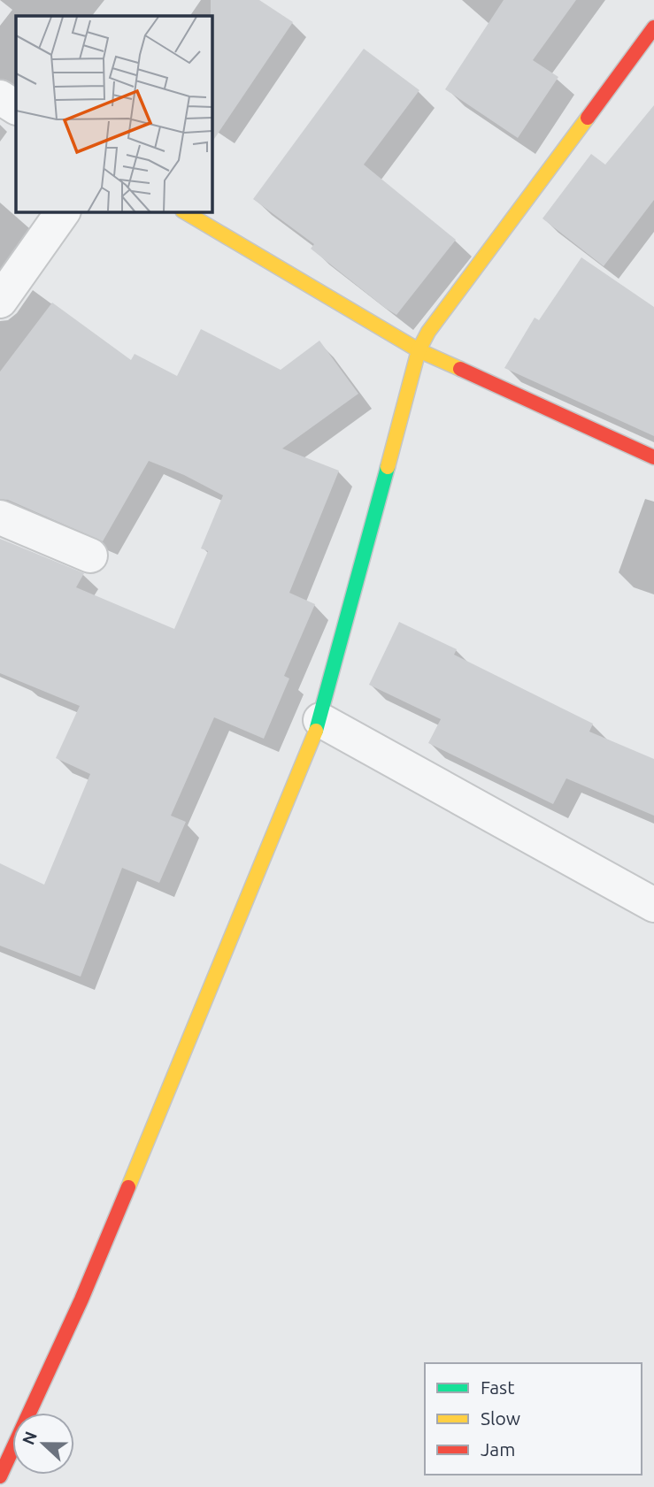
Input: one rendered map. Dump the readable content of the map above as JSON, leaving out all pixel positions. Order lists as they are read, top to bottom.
{
  "legend": ["Fast", "Slow", "Jam"],
  "north": "left"
}
